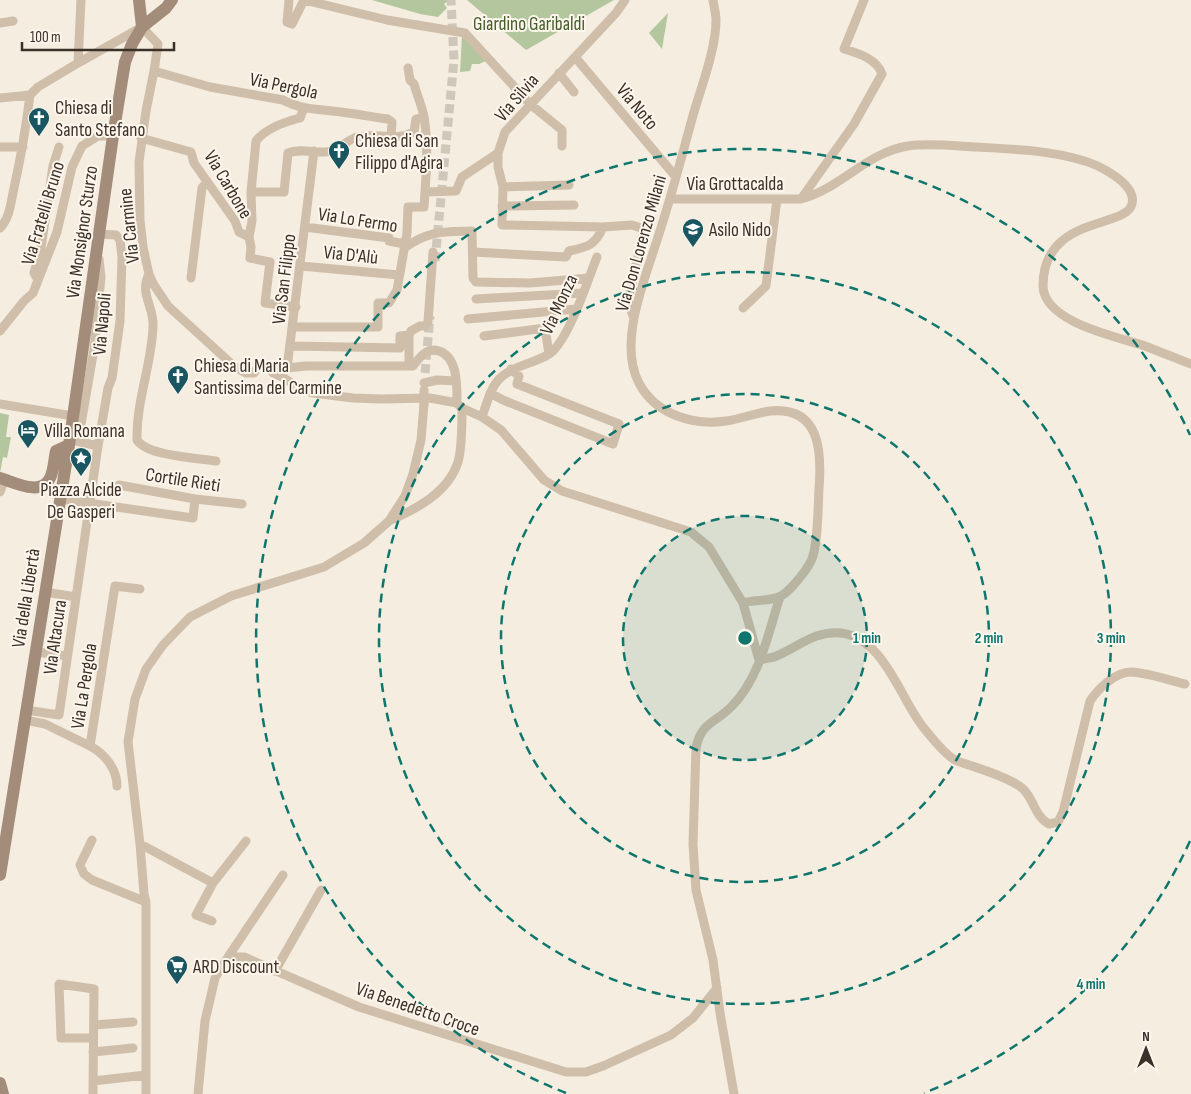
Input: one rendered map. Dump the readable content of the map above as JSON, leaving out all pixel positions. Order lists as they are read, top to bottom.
{
  "streets": {
    "main road": ["Via Monsignor Sturzo", "Via della Libertà"],
    "street": [
      "Via Pergola",
      "Via Silvia",
      "Via Noto",
      "Via Grottacalda",
      "Via Carbone",
      "Via Fratelli Bruno",
      "Via Lo Fermo",
      "Via Carmine",
      "Via Don Lorenzo Milani",
      "Via D'Alù",
      "Via San Filippo",
      "Via Monza",
      "Via Napoli",
      "Cortile Rieti",
      "Via Altacura",
      "Via La Pergola",
      "Via Benedetto Croce"
    ]
  },
  "crossings": [
    ["Via Pergola", "Via Carmine"],
    ["Via Silvia", "Via Noto"],
    ["Via Noto", "Via Don Lorenzo Milani"],
    ["Via Grottacalda", "Via Don Lorenzo Milani"],
    ["Via Carbone", "Via Carmine"],
    ["Via Carbone", "Via San Filippo"],
    ["Via Fratelli Bruno", "Via Monsignor Sturzo"],
    ["Via Lo Fermo", "Via San Filippo"],
    ["Via Carmine", "Via Monsignor Sturzo"],
    ["Via Carmine", "Via San Filippo"],
    ["Via Monsignor Sturzo", "Via Napoli"],
    ["Via Monsignor Sturzo", "Via della Libertà"],
    ["Via D'Alù", "Via San Filippo"],
    ["Via Napoli", "Via Altacura"],
    ["Via della Libertà", "Via Altacura"],
    ["Via della Libertà", "Via La Pergola"],
    ["Via Altacura", "Via La Pergola"]
  ],
  "parks": ["Giardino Garibaldi"],
  "places": {
    "church": ["Chiesa di Santo Stefano", "Chiesa di San Filippo d'Agira", "Chiesa di Maria Santissima del Carmine"],
    "school or university": ["Asilo Nido"],
    "hotel": ["Villa Romana"],
    "place": ["Piazza Alcide De Gasperi"],
    "supermarket": ["ARD Discount"]
  },
  "scale_bar": "100 m",
  "north": "top",
  "rings": [
    "1 min",
    "2 min",
    "3 min",
    "4 min"
  ]
}
